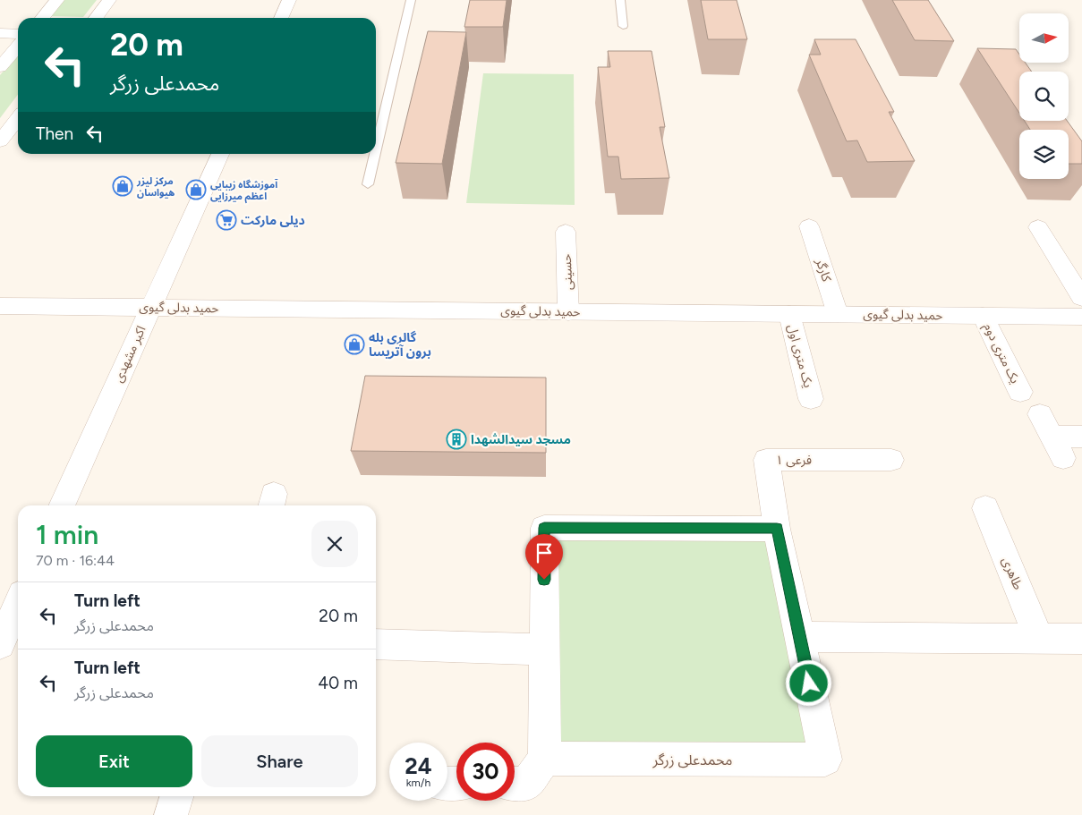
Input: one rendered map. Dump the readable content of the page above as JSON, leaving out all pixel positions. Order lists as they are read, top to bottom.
{
  "streets": {
    "street": [
      "کارگر",
      "حسینی",
      "حمید بدلی گیوی",
      "یک متری دوم",
      "اکبر مشهدی",
      "یک متری اول",
      "فرعی ۱",
      "طاهری",
      "محمدعلی زرگر"
    ]
  },
  "crossings": [
    ["کارگر", "حمید بدلی گیوی"],
    ["حسینی", "حمید بدلی گیوی"],
    ["حمید بدلی گیوی", "یک متری دوم"],
    ["حمید بدلی گیوی", "اکبر مشهدی"],
    ["حمید بدلی گیوی", "یک متری اول"],
    ["فرعی ۱", "محمدعلی زرگر"]
  ],
  "places": {
    "shop": ["مرکز لیزر هیواسان", "آموزشگاه زیبایی اعظم میرزایی", "گالری بله برون آتریسا"],
    "supermarket": ["دیلی مارکت"],
    "building": ["مسجد سیدالشهدا"]
  },
  "north": "right",
  "page": {
    "turn": ["20 m", "محمدعلی زرگر"],
    "then": "Then",
    "heading": ["1 min", "70 m · 16:44"],
    "list": [
      {
        "name": "Turn left",
        "note": "محمدعلی زرگر",
        "value": "20 m"
      },
      {
        "name": "Turn left",
        "note": "محمدعلی زرگر",
        "value": "40 m"
      }
    ],
    "buttons": ["Exit", "Share"],
    "speed": "24 km/h",
    "limit": "30"
  }
}
